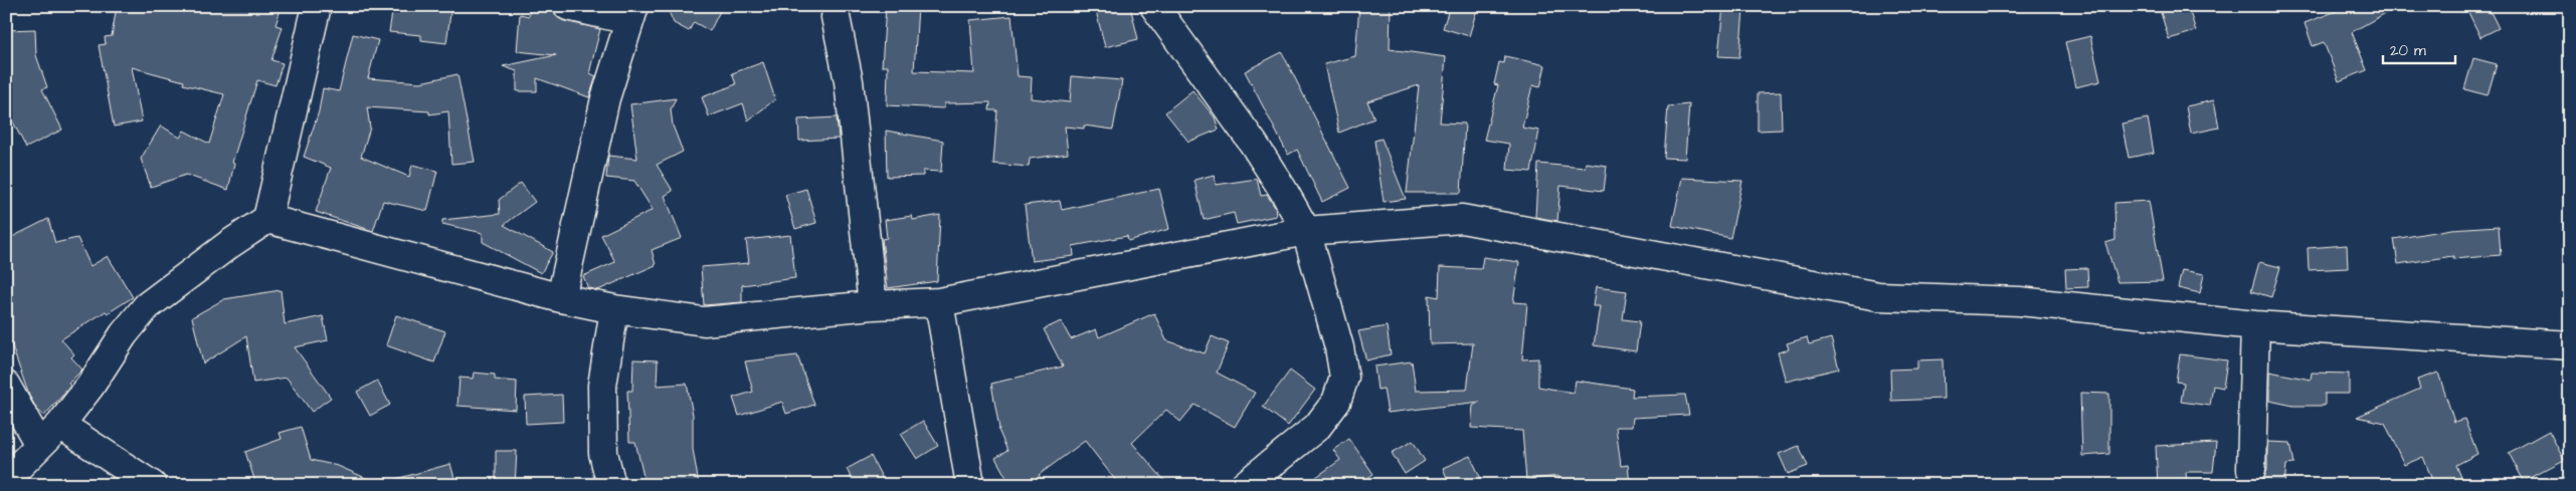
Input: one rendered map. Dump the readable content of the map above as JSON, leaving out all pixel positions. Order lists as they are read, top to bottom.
{
  "scale_bar": "20 m"
}
